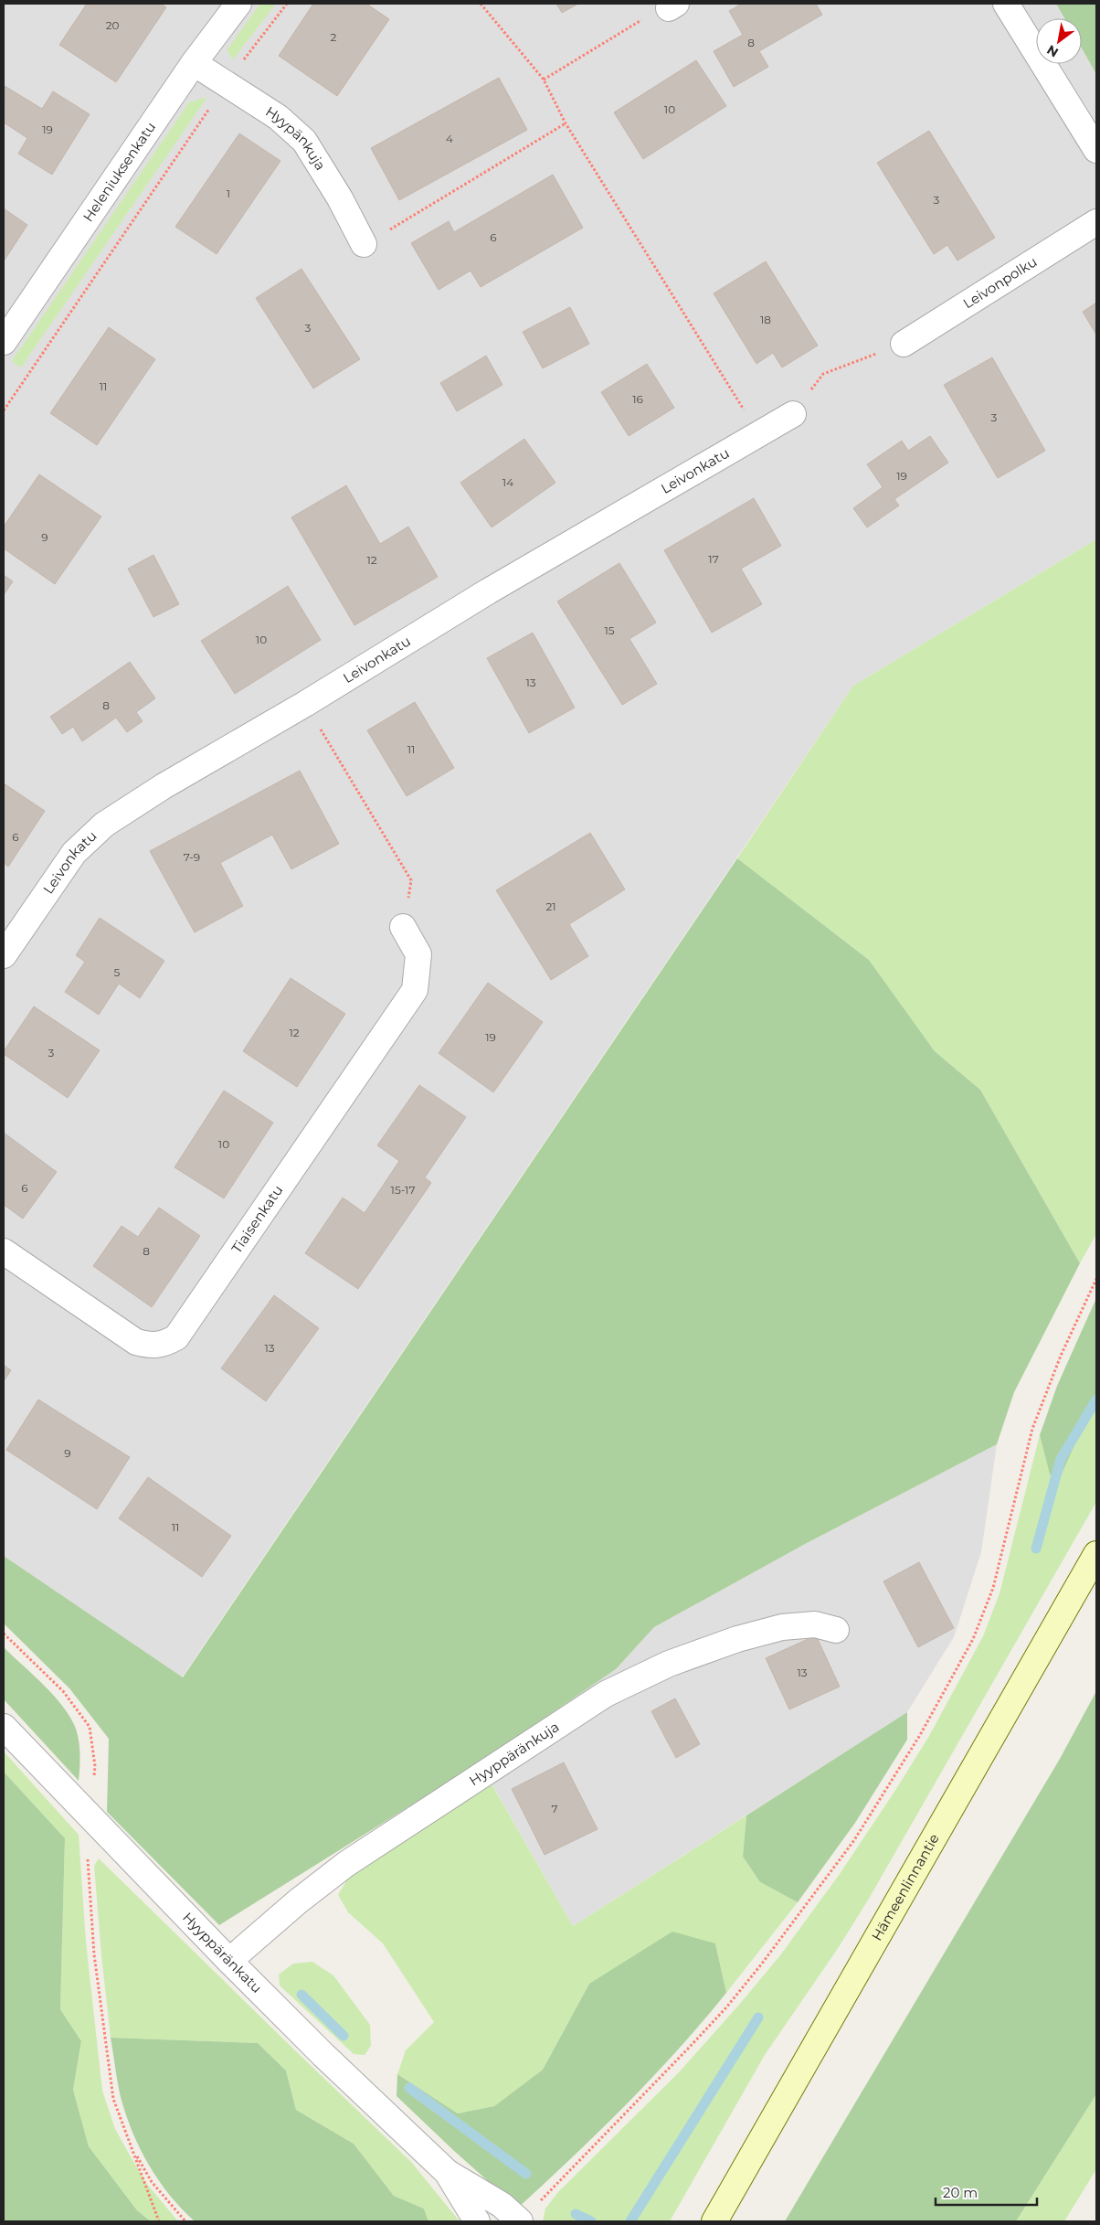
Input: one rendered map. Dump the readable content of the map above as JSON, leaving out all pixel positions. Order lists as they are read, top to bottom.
{
  "streets": {
    "main road": ["Hämeenlinnantie"],
    "street": [
      "Hyypänkuja",
      "Heleniuksenkatu",
      "Leivonpolku",
      "Leivonkatu",
      "Tiaisenkatu",
      "Hyyppäränkuja",
      "Hyyppäränkatu"
    ]
  },
  "crossings": [
    ["Hyypänkuja", "Heleniuksenkatu"],
    ["Hyyppäränkuja", "Hyyppäränkatu"]
  ],
  "house_numbers": [
    "20",
    "2",
    "8",
    "10",
    "19",
    "4",
    "1",
    "3",
    "6",
    "18",
    "3",
    "11",
    "16",
    "3",
    "19",
    "14",
    "9",
    "17",
    "12",
    "15",
    "10",
    "13",
    "8",
    "11",
    "6",
    "7-9",
    "21",
    "5",
    "12",
    "19",
    "3",
    "10",
    "6",
    "15-17",
    "8",
    "13",
    "9",
    "11",
    "13",
    "7"
  ],
  "scale_bar": "20 m",
  "north": "bottom left"
}
